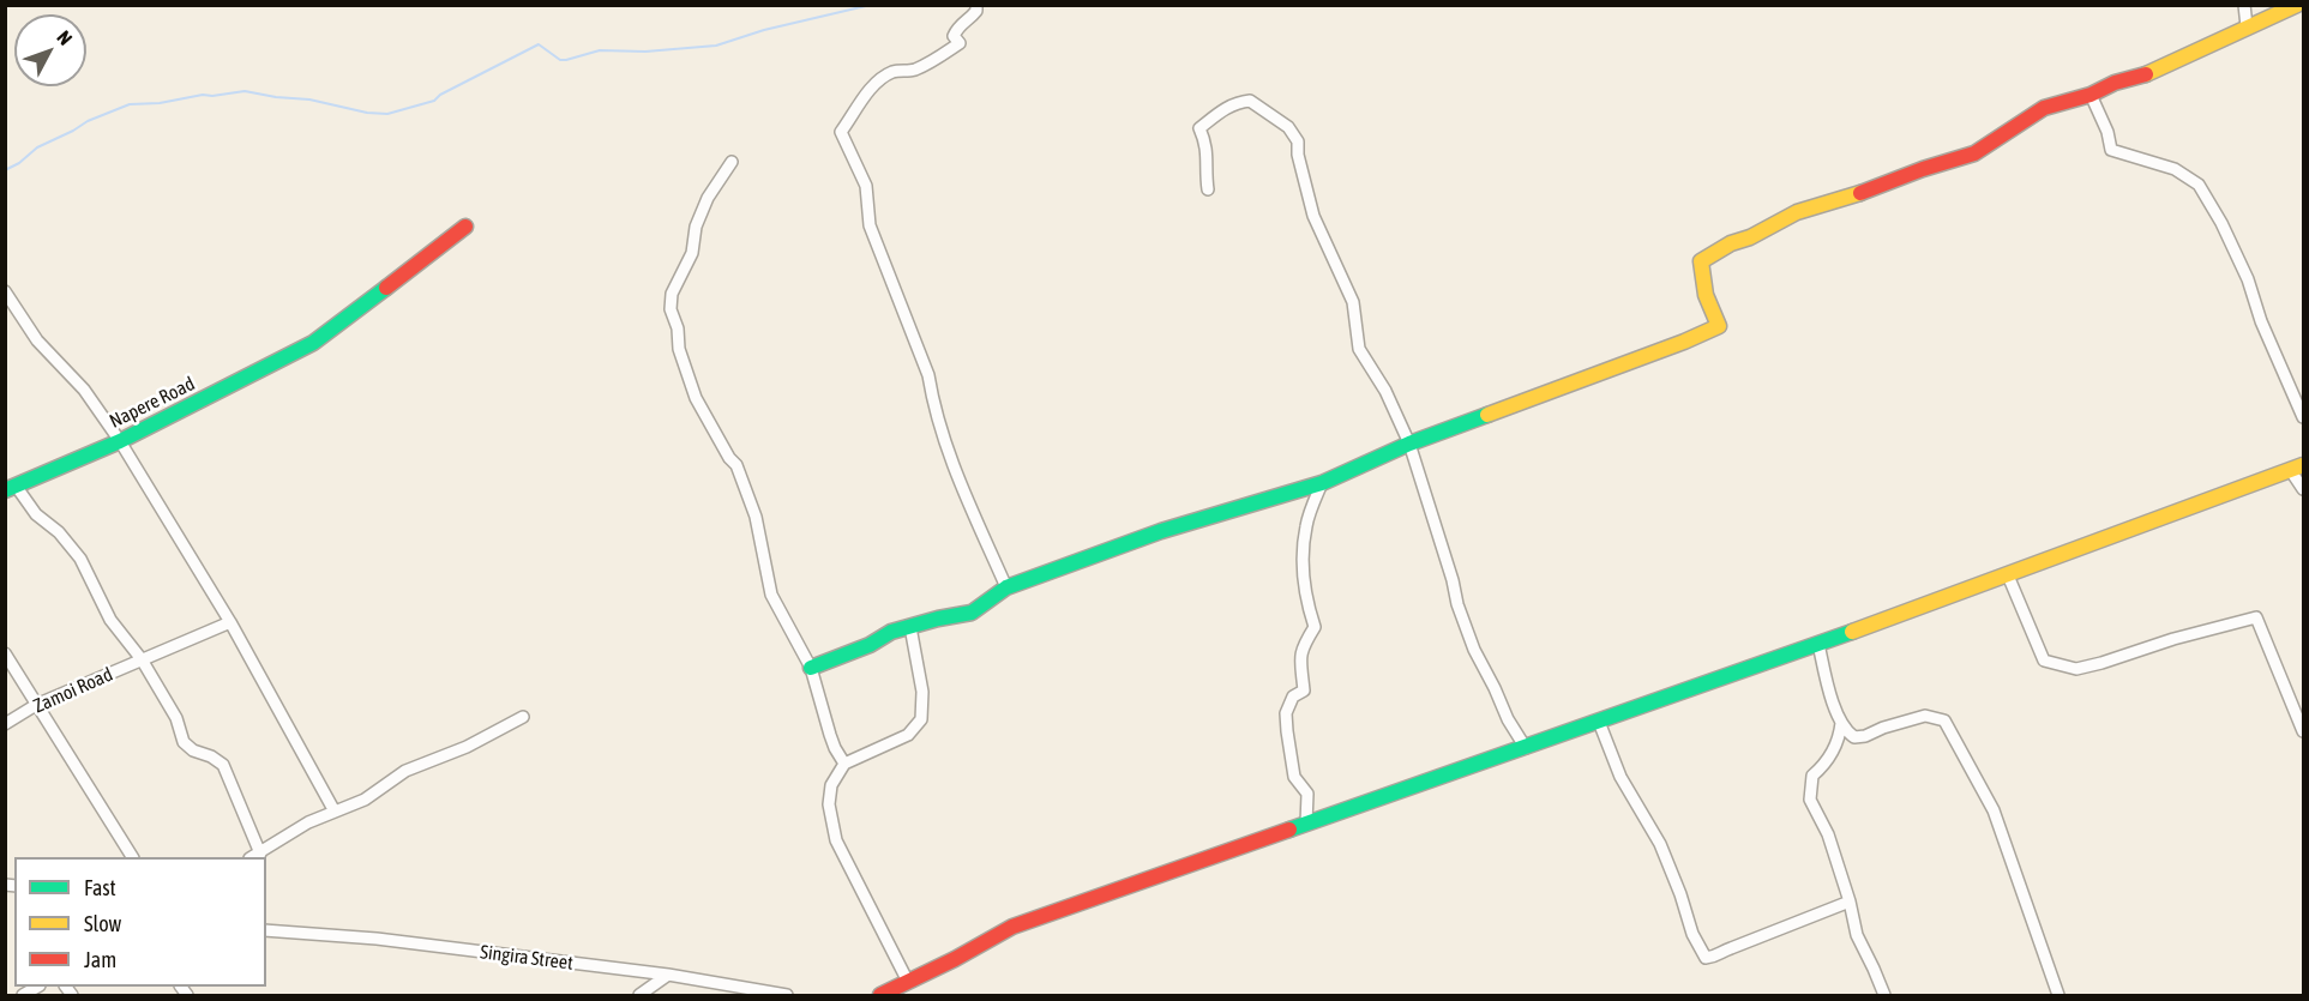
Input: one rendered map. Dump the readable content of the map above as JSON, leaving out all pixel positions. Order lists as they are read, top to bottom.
{
  "streets": {
    "street": ["Napere Road", "Zamoi Road", "Singira Street"]
  },
  "legend": ["Fast", "Slow", "Jam"],
  "north": "top right"
}
